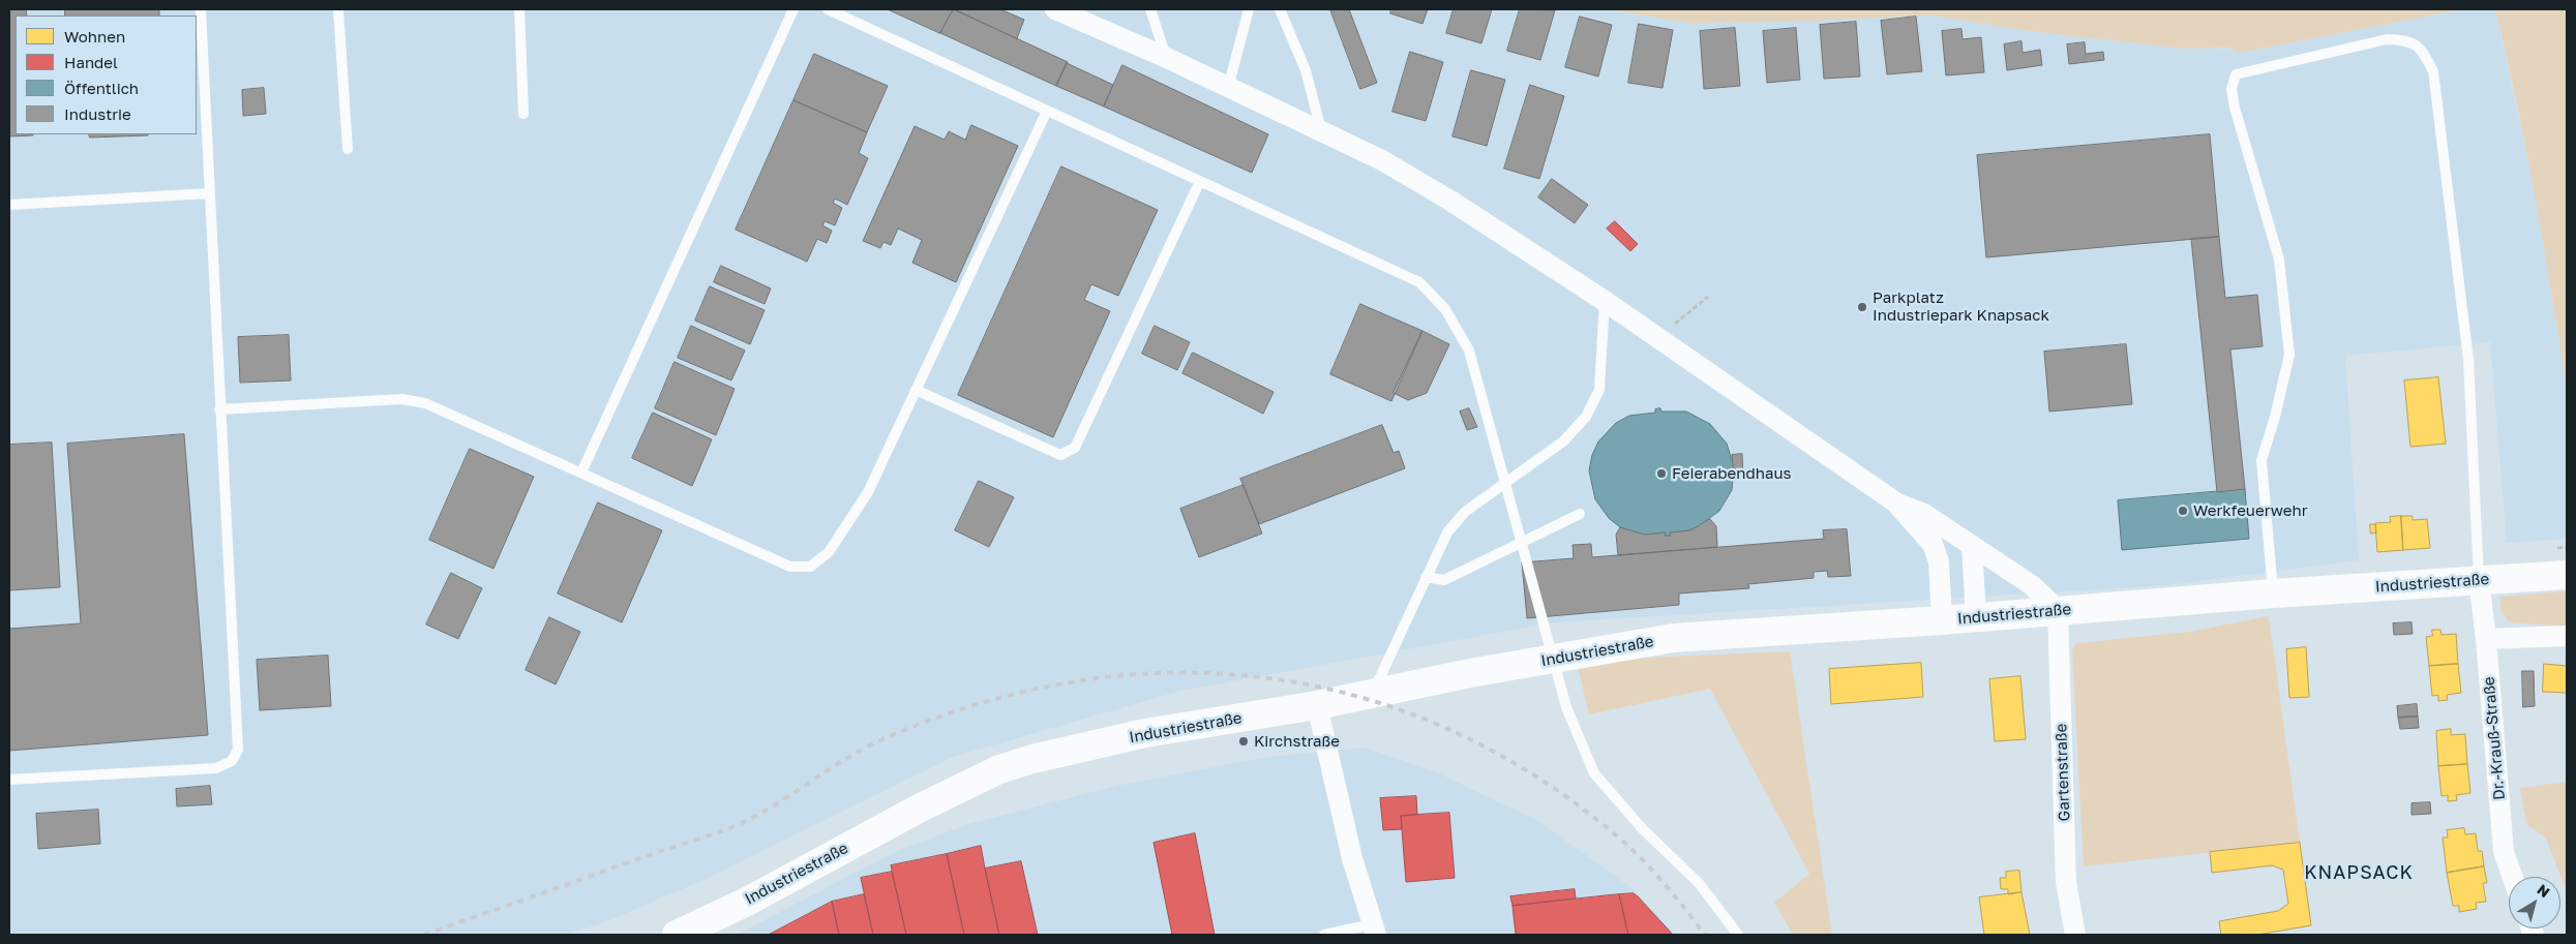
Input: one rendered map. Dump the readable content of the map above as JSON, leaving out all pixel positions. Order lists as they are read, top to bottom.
{
  "streets": {
    "main road": ["Industriestraße"],
    "street": ["Dr.-Krauß-Straße", "Gartenstraße"]
  },
  "crossings": [
    ["Industriestraße", "Dr.-Krauß-Straße"],
    ["Industriestraße", "Gartenstraße"]
  ],
  "districts": ["KNAPSACK"],
  "places": [
    "Parkplatz Industriepark Knapsack",
    "Feierabendhaus",
    "Werkfeuerwehr",
    "Kirchstraße"
  ],
  "legend": [
    "Wohnen",
    "Handel",
    "Öffentlich",
    "Industrie"
  ],
  "north": "top right"
}
